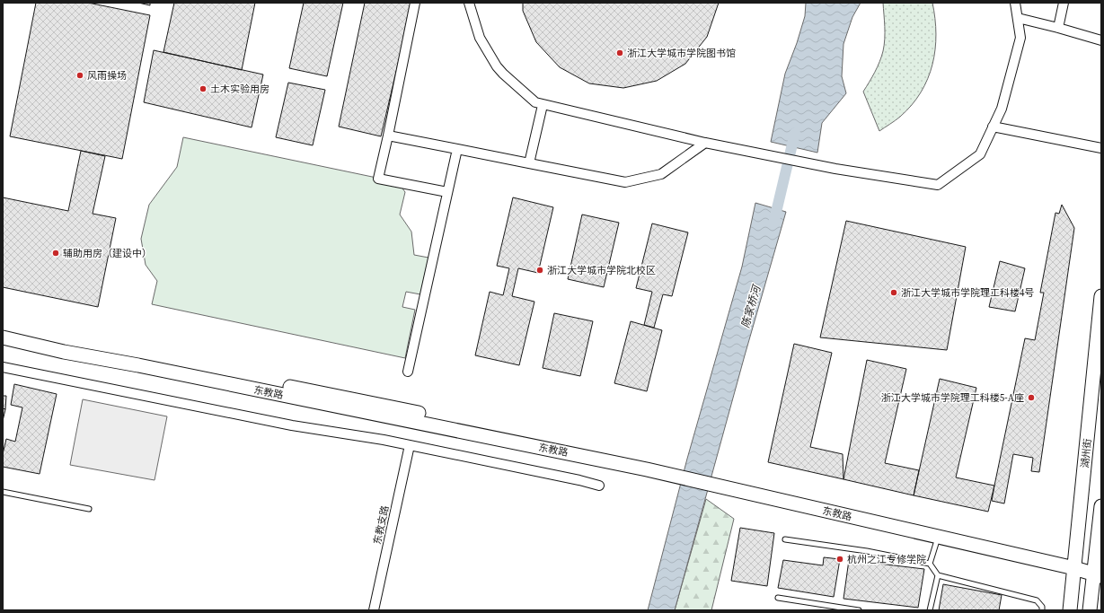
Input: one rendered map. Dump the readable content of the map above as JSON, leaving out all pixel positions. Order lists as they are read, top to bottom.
{
  "streets": {
    "street": ["东教路", "湖州街", "东教支路"]
  },
  "crossings": [
    ["东教路", "湖州街"]
  ],
  "water": ["陈家桥河"],
  "places": [
    "浙江大学城市学院图书馆",
    "风雨操场",
    "土木实验用房",
    "辅助用房（建设中）",
    "浙江大学城市学院北校区",
    "浙江大学城市学院理工科楼4号",
    "浙江大学城市学院理工科楼5-A座",
    "杭州之江专修学院"
  ]
}
